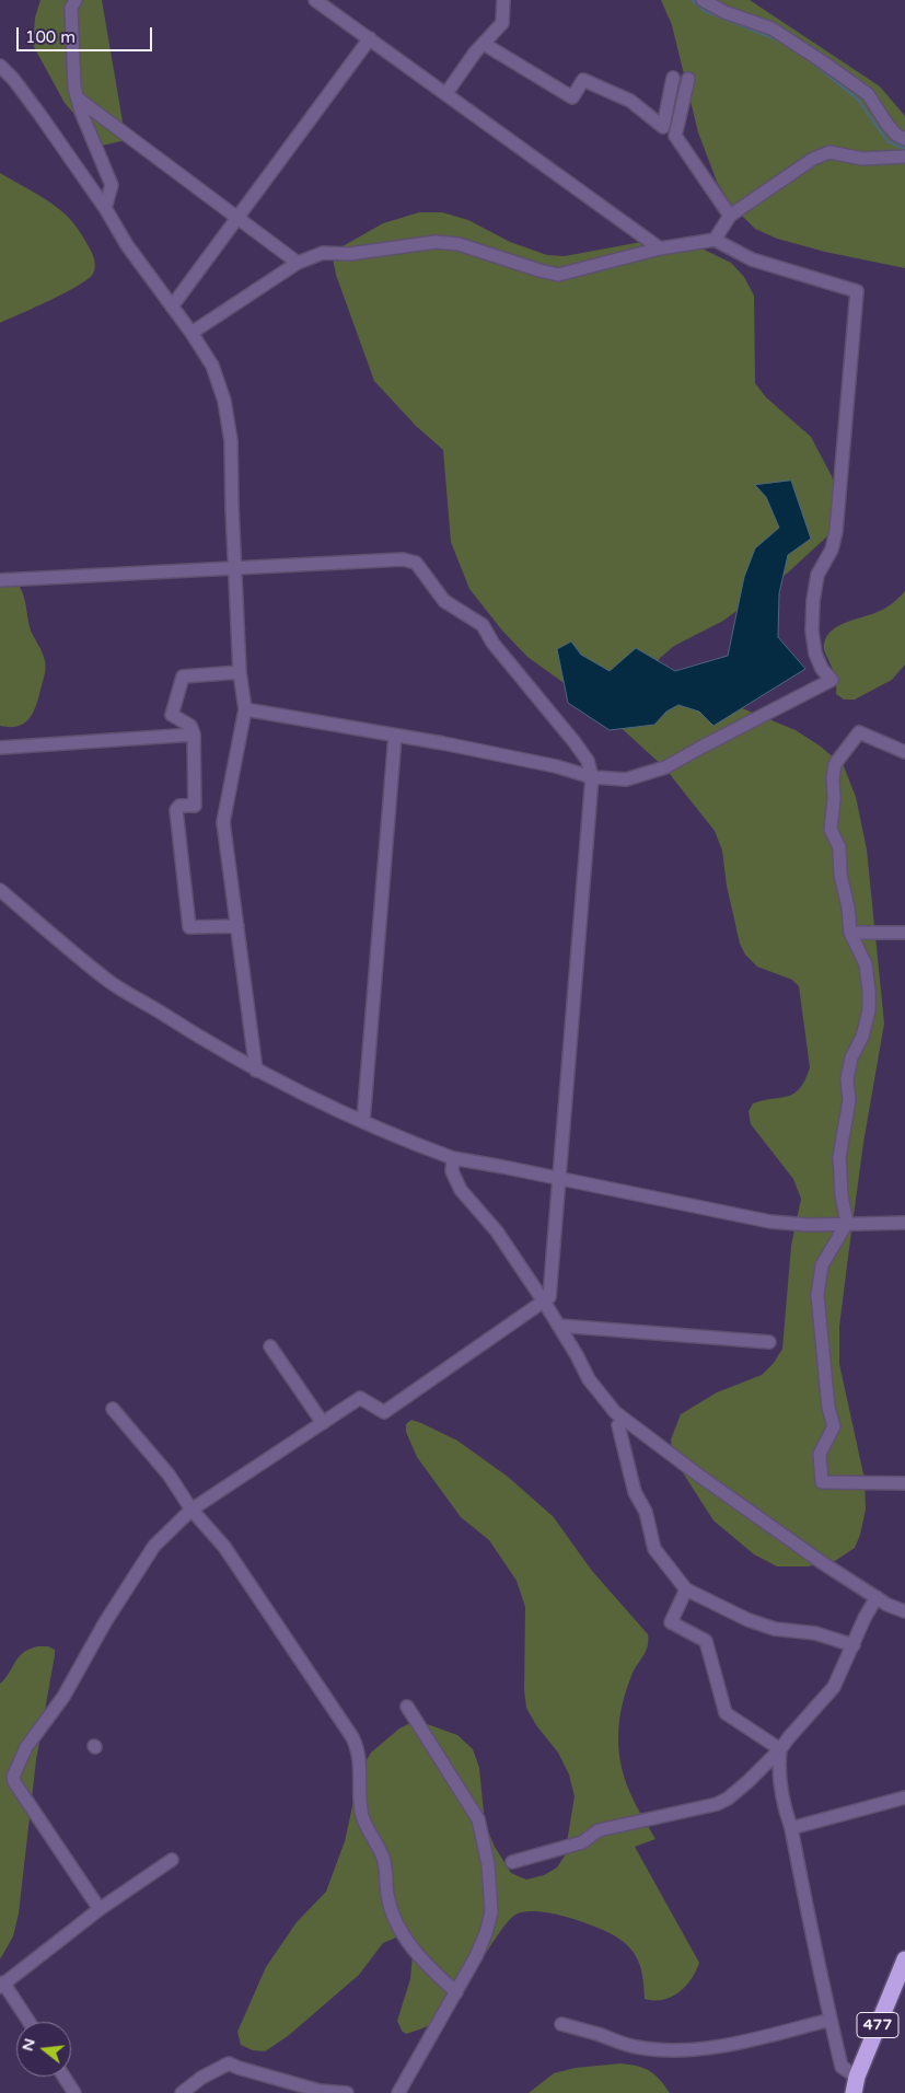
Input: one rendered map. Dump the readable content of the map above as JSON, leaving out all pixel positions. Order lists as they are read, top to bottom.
{
  "streets": {
    "highway": ["477"]
  },
  "scale_bar": "100 m",
  "north": "left"
}
